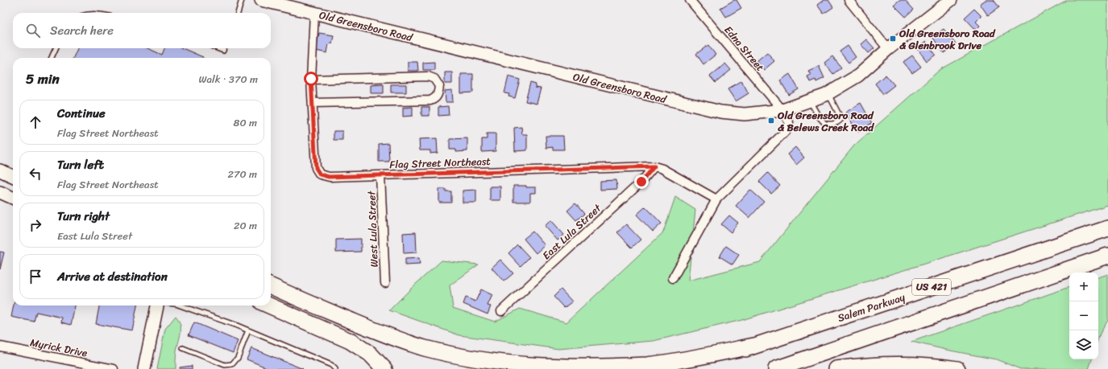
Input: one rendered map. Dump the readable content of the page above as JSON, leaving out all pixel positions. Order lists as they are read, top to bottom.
{
  "streets": {
    "highway": ["US 421", "Salem Parkway"],
    "street": [
      "Old Greensboro Road",
      "Edna Street",
      "Flag Street Northeast",
      "West Lula Street",
      "East Lula Street",
      "Myrick Drive"
    ]
  },
  "crossings": [
    ["Old Greensboro Road", "Edna Street"],
    ["Old Greensboro Road", "Flag Street Northeast"],
    ["Flag Street Northeast", "West Lula Street"],
    ["Flag Street Northeast", "East Lula Street"]
  ],
  "places": {
    "transit": ["Old Greensboro Road & Glenbrook Drive", "Old Greensboro Road & Belews Creek Road"]
  },
  "page": {
    "search": "Search here",
    "heading": ["5 min", "Walk · 370 m"],
    "list": [
      ["Continue", "Flag Street Northeast", "80 m"],
      ["Turn left", "Flag Street Northeast", "270 m"],
      ["Turn right", "East Lula Street", "20 m"],
      "Arrive at destination"
    ],
    "map_buttons": ["+", "−"]
  }
}
